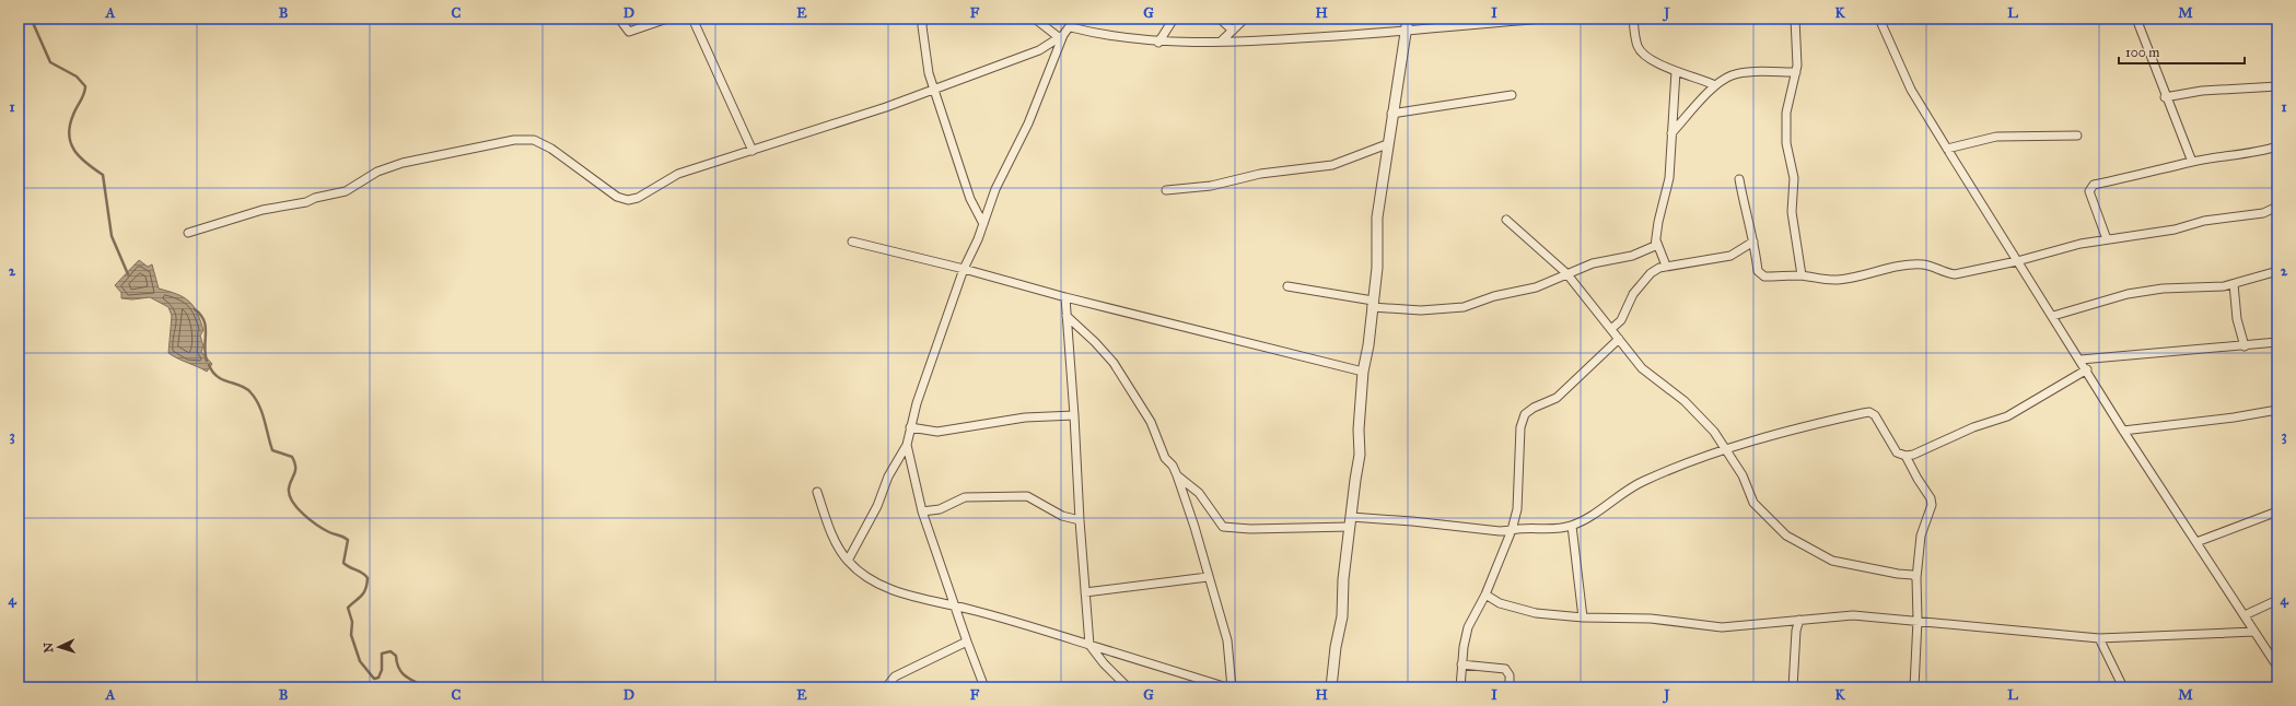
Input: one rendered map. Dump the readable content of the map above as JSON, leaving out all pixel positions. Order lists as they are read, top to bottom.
{
  "scale_bar": "100 m",
  "north": "left",
  "grid": {
    "columns": [
      "A",
      "B",
      "C",
      "D",
      "E",
      "F",
      "G",
      "H",
      "I",
      "J",
      "K",
      "L",
      "M"
    ],
    "rows": [
      "1",
      "2",
      "3",
      "4"
    ]
  }
}
